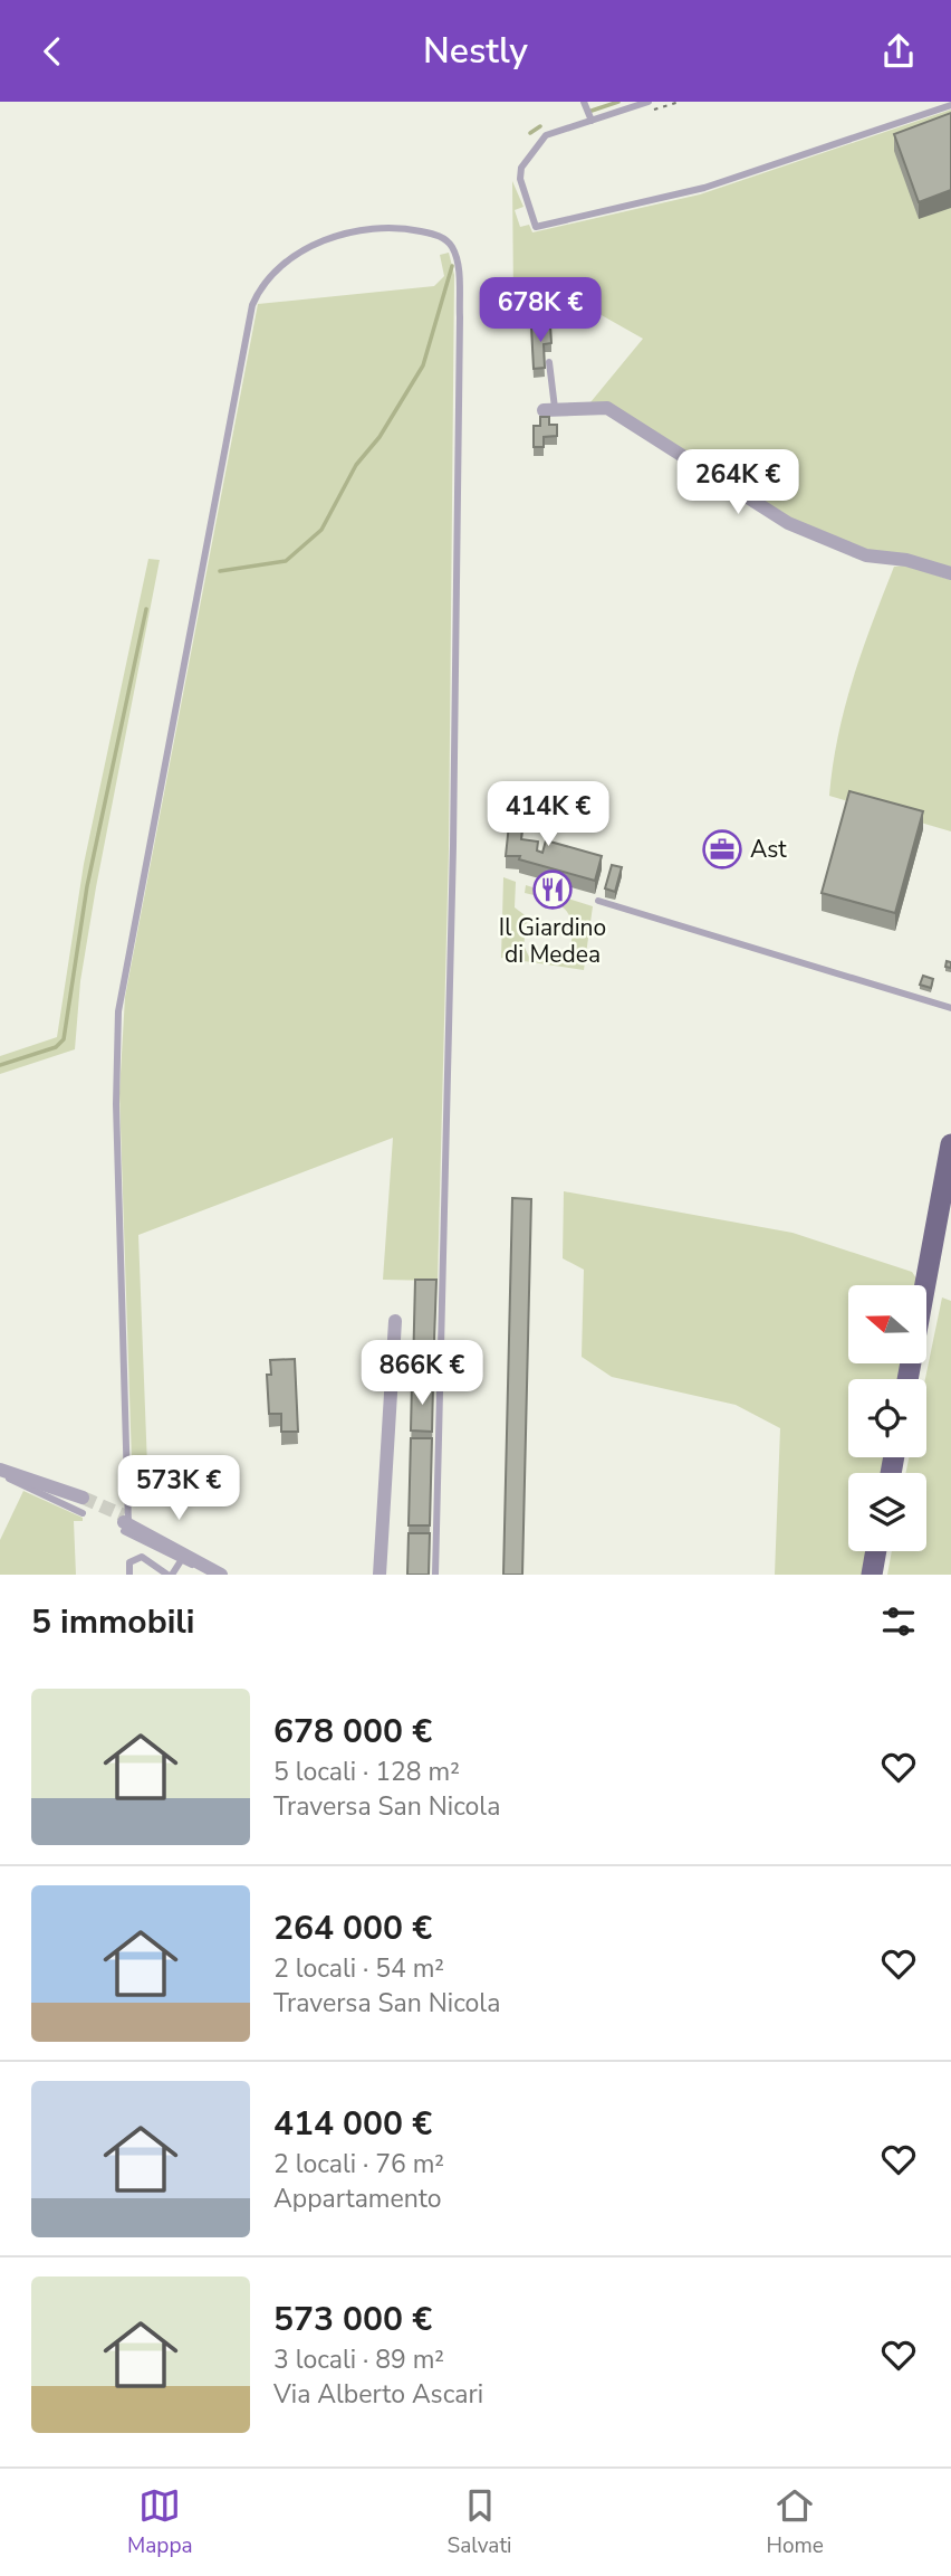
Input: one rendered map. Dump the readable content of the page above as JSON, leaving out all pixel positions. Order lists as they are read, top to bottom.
{
  "places": {
    "office": ["Ast"],
    "restaurant": ["Il Giardino di Medea"]
  },
  "north": "left",
  "page": {
    "header": "Nestly",
    "price": [
      "678K €",
      "264K €",
      "414K €",
      "866K €",
      "573K €"
    ],
    "heading": "5 immobili",
    "list": [
      {
        "name": "678 000 €",
        "note": "5 locali · 128 m² · Traversa San Nicola"
      },
      {
        "name": "264 000 €",
        "note": "2 locali · 54 m² · Traversa San Nicola"
      },
      {
        "name": "414 000 €",
        "note": "2 locali · 76 m² · Appartamento"
      },
      {
        "name": "573 000 €",
        "note": "3 locali · 89 m² · Via Alberto Ascari"
      }
    ],
    "tabs": ["Mappa", "Salvati", "Home"]
  }
}
